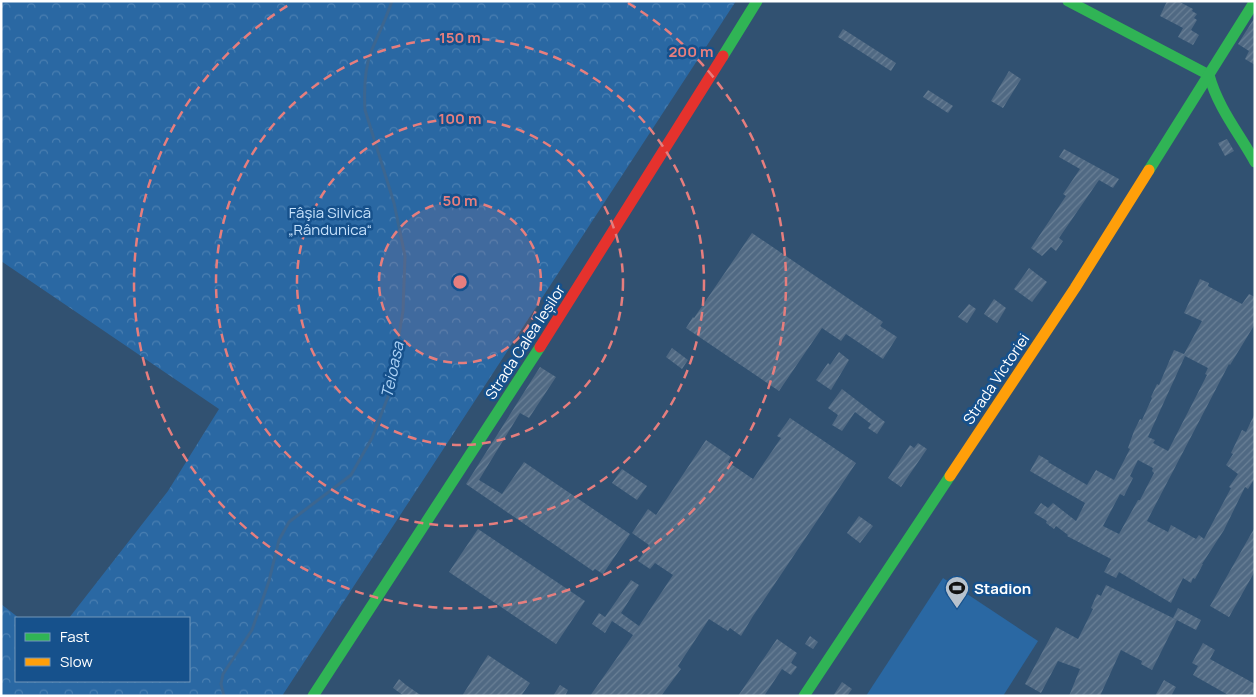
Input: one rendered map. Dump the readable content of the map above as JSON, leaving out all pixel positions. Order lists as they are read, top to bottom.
{
  "streets": {
    "street": ["Strada Calea Ieșilor", "Strada Victoriei"]
  },
  "water": ["Teioasa"],
  "parks": ["Fâşia Silvică „Rândunica“"],
  "places": {
    "sports": ["Stadion"]
  },
  "legend": ["Fast", "Slow"],
  "rings": [
    "150 m",
    "200 m",
    "100 m",
    "50 m"
  ]
}
